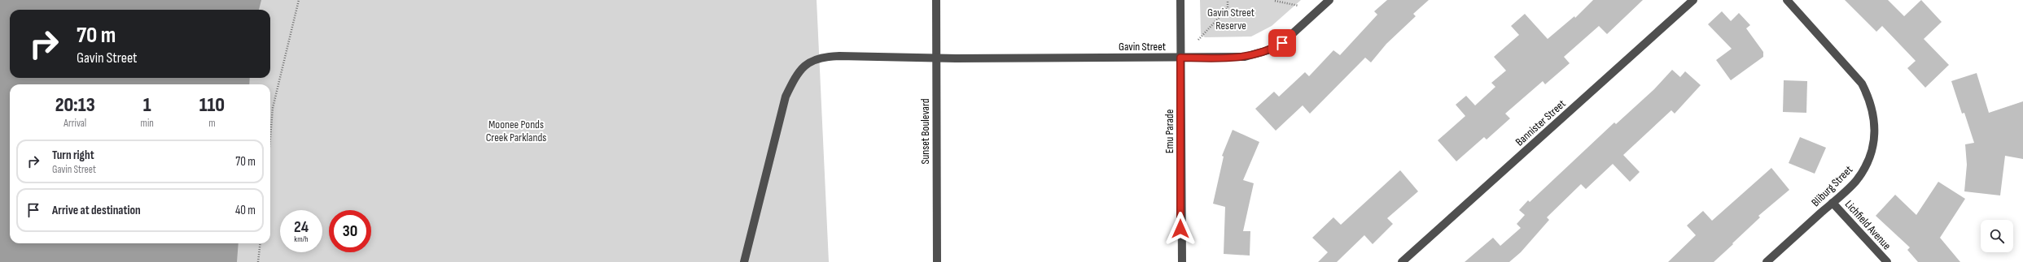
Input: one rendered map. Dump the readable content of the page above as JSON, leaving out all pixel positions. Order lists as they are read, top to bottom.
{
  "streets": {
    "street": [
      "Gavin Street",
      "Bannister Street",
      "Sunset Boulevard",
      "Emu Parade",
      "Bliburg Street",
      "Lichfield Avenue"
    ]
  },
  "crossings": [
    ["Gavin Street", "Sunset Boulevard"],
    ["Gavin Street", "Emu Parade"],
    ["Bliburg Street", "Lichfield Avenue"]
  ],
  "parks": ["Gavin Street Reserve", "Moonee Ponds Creek Parklands"],
  "page": {
    "turn": ["70 m", "Gavin Street"],
    "eta": [
      "20:13",
      "Arrival",
      "1",
      "min",
      "110",
      "m"
    ],
    "list": [
      {
        "name": "Turn right",
        "note": "Gavin Street",
        "value": "70 m"
      },
      {
        "name": "Arrive at destination",
        "value": "40 m"
      }
    ],
    "speed": "24 km/h",
    "limit": "30"
  }
}
